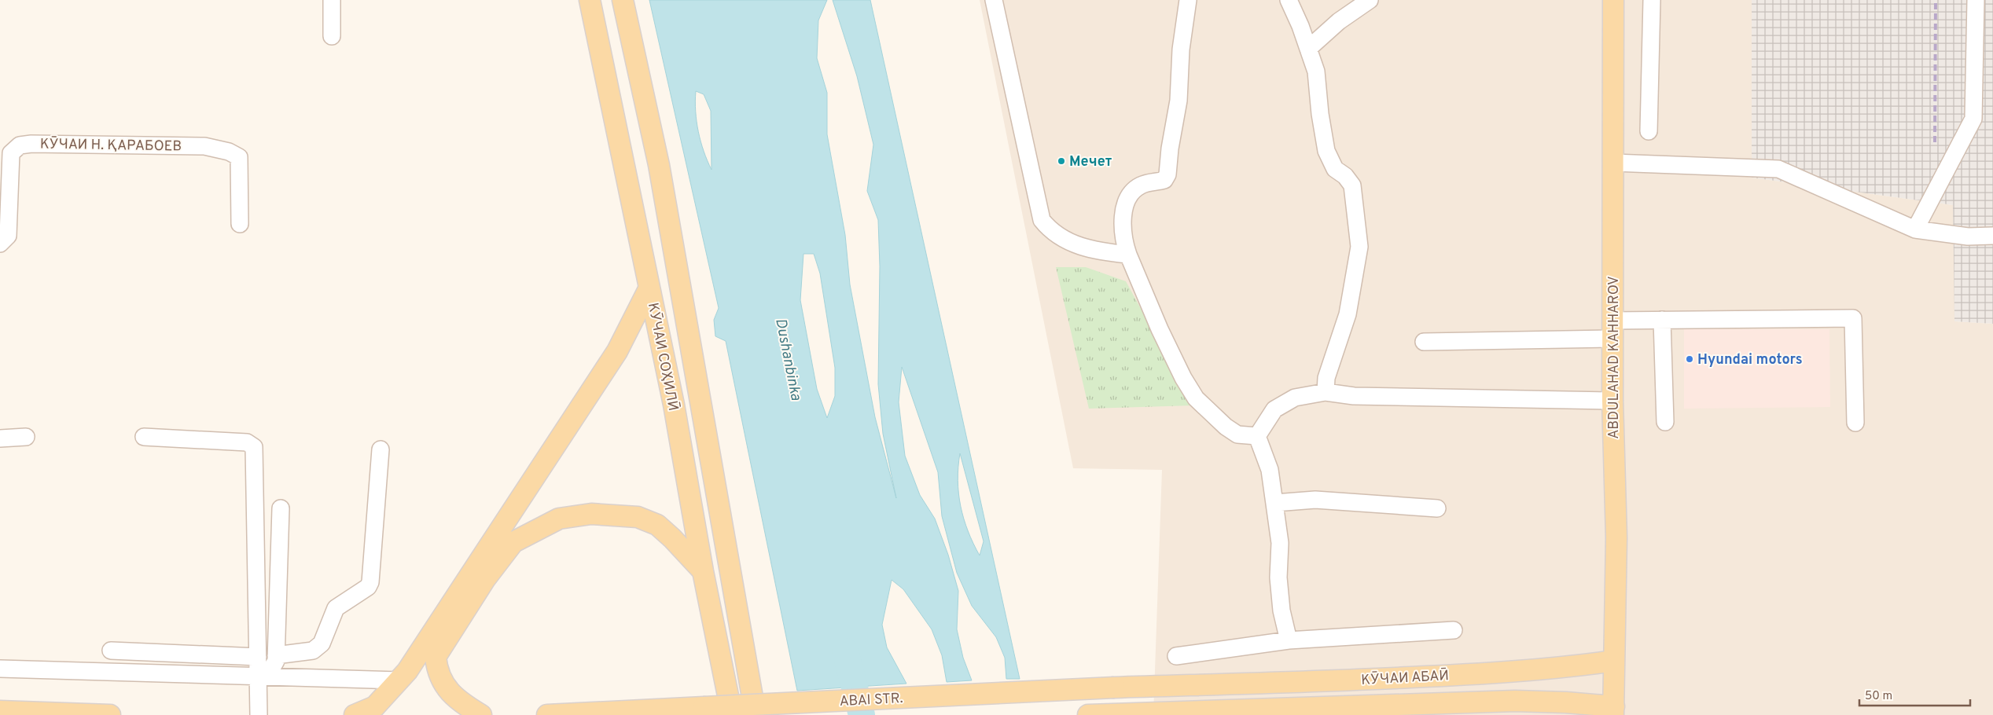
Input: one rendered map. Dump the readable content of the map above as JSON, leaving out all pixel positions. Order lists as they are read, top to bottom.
{
  "streets": {
    "main road": [
      "КӮЧАИ СОҲИЛӢ",
      "ABDULAHAD KAHHAROV",
      "КӮЧАИ АБАӢ",
      "ABAI STR."
    ],
    "street": ["КӮЧАИ Н. ҚАРАБОЕВ"]
  },
  "crossings": [
    ["ABDULAHAD KAHHAROV", "КӮЧАИ АБАӢ"],
    ["ABDULAHAD KAHHAROV", "ABAI STR."]
  ],
  "water": ["Dushanbinka"],
  "places": ["Мечет", "Hyundai motors"],
  "scale_bar": "50 m"
}
